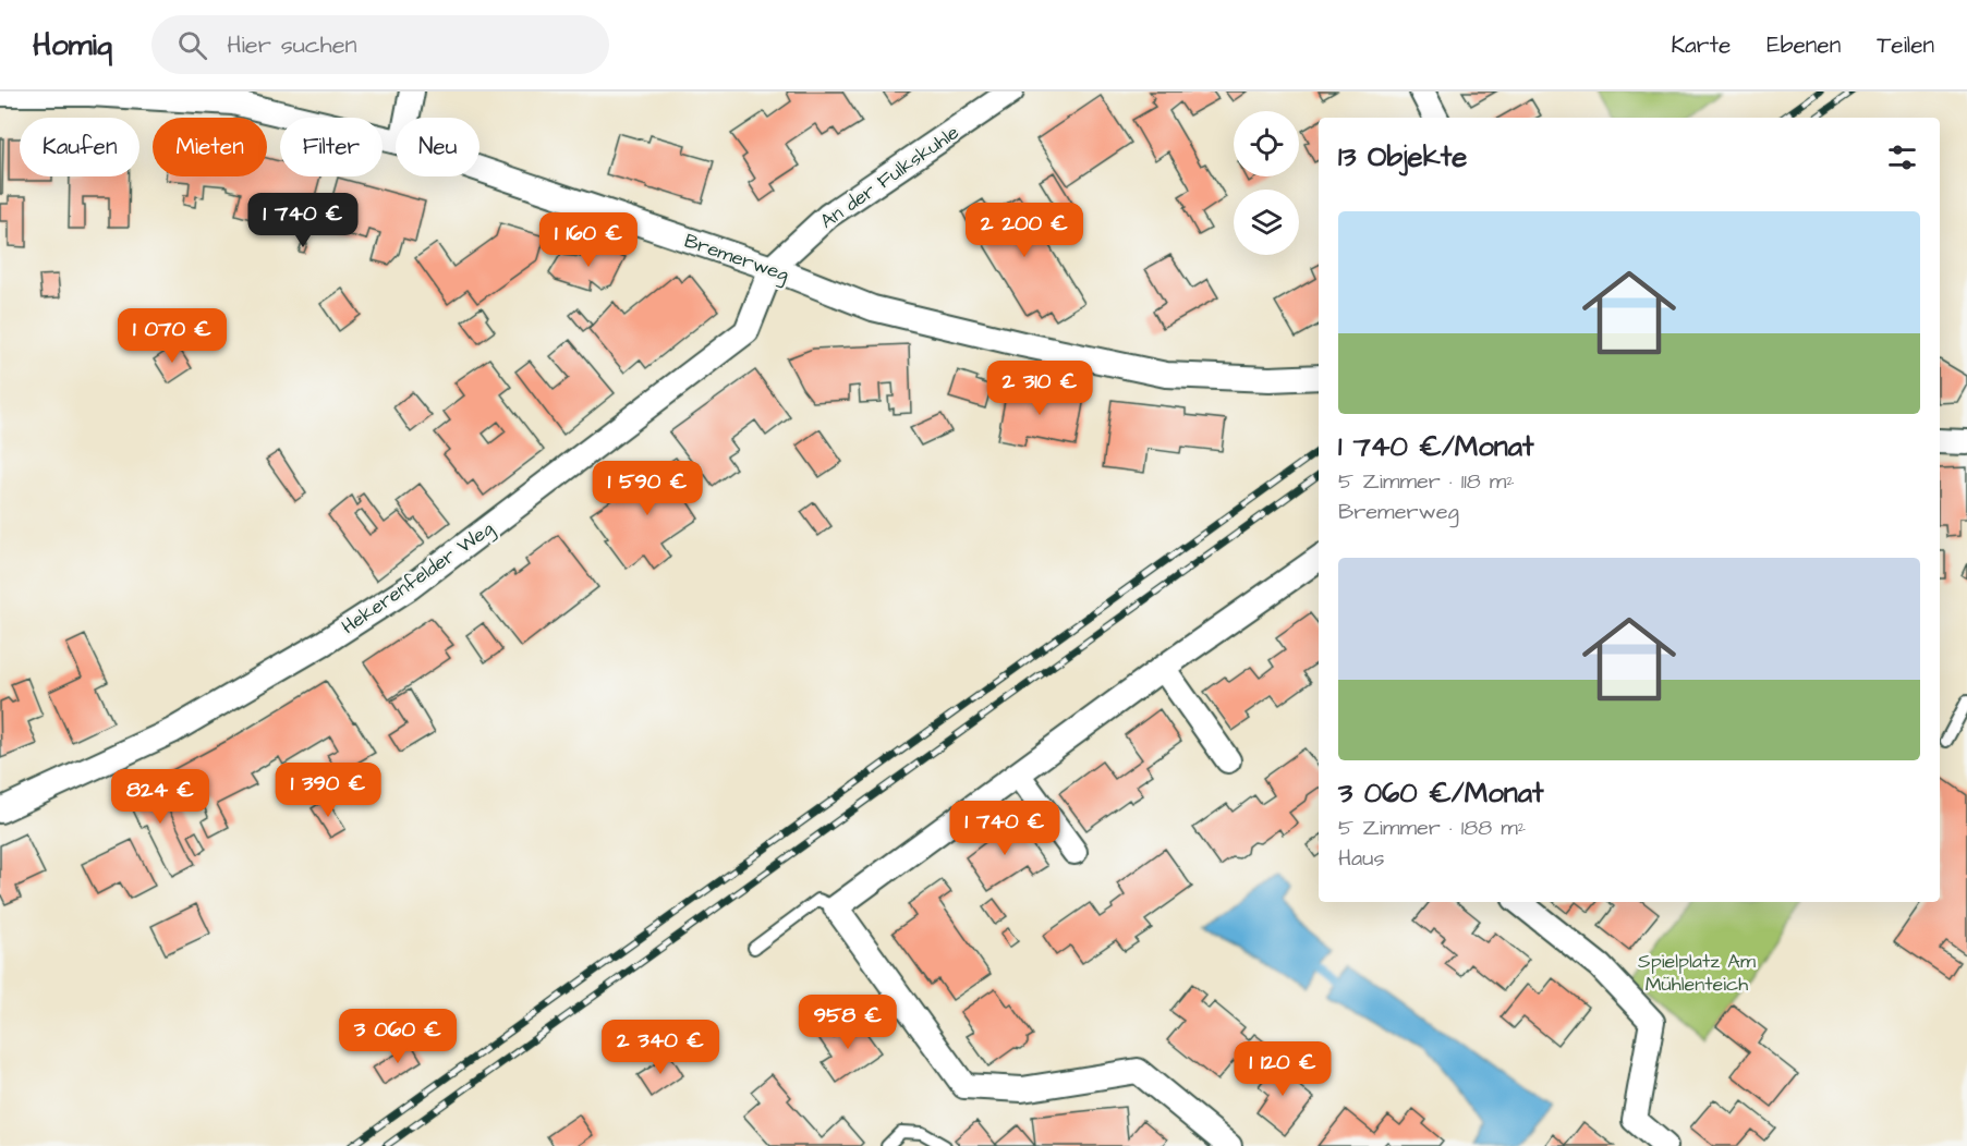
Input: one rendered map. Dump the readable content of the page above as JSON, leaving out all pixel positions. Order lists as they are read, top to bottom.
{
  "streets": {
    "street": ["An der Fulkskuhle", "Bremerweg", "Hekerenfelder Weg"]
  },
  "crossings": [
    ["An der Fulkskuhle", "Bremerweg"],
    ["An der Fulkskuhle", "Hekerenfelder Weg"],
    ["Bremerweg", "Hekerenfelder Weg"]
  ],
  "parks": ["Spielplatz Am Mühlenteich"],
  "page": {
    "header": "Homiq",
    "search": "Hier suchen",
    "nav": ["Karte", "Ebenen", "Teilen"],
    "chip": [
      "Kaufen",
      "Mieten",
      "Filter",
      "Neu"
    ],
    "heading": "13 Objekte",
    "price": [
      "1 740 €",
      "2 200 €",
      "1 160 €",
      "1 070 €",
      "2 310 €",
      "1 590 €",
      "1 390 €",
      "824 €",
      "1 740 €",
      "958 €",
      "3 060 €",
      "2 340 €",
      "1 120 €"
    ],
    "list": [
      {
        "name": "1 740 €/Monat",
        "note": "5 Zimmer · 118 m² · Bremerweg"
      },
      {
        "name": "3 060 €/Monat",
        "note": "5 Zimmer · 188 m² · Haus"
      }
    ]
  }
}
